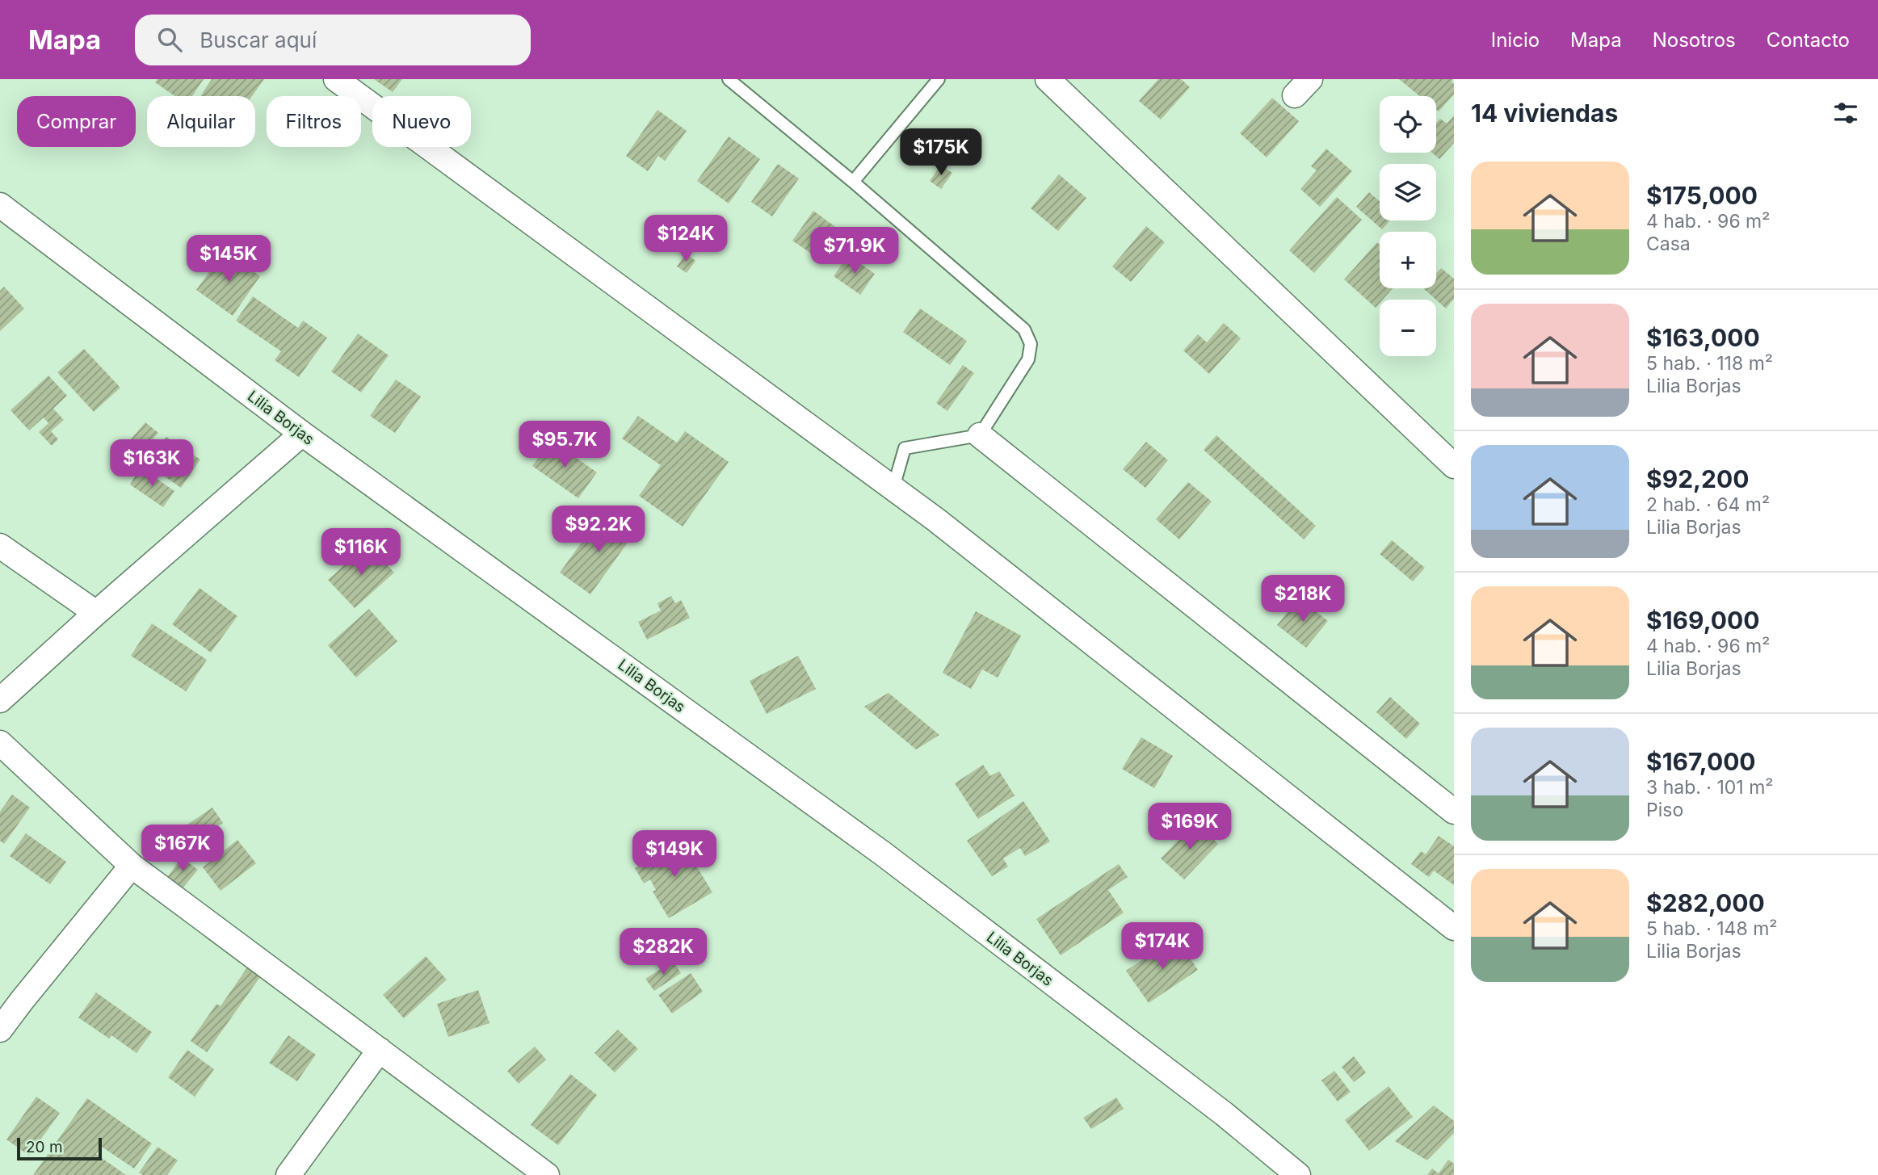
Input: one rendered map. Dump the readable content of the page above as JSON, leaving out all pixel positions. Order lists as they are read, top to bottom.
{
  "streets": {
    "street": ["Lilia Borjas"]
  },
  "scale_bar": "20 m",
  "page": {
    "header": "Mapa",
    "search": "Buscar aquí",
    "nav": [
      "Inicio",
      "Mapa",
      "Nosotros",
      "Contacto"
    ],
    "heading": "14 viviendas",
    "map_buttons": ["+", "−"],
    "chip": [
      "Comprar",
      "Alquilar",
      "Filtros",
      "Nuevo"
    ],
    "price": [
      "$175K",
      "$124K",
      "$71.9K",
      "$145K",
      "$95.7K",
      "$163K",
      "$92.2K",
      "$116K",
      "$218K",
      "$169K",
      "$167K",
      "$149K",
      "$174K",
      "$282K"
    ],
    "list": [
      {
        "name": "$175,000",
        "note": "4 hab. · 96 m² · Casa"
      },
      {
        "name": "$163,000",
        "note": "5 hab. · 118 m² · Lilia Borjas"
      },
      {
        "name": "$92,200",
        "note": "2 hab. · 64 m² · Lilia Borjas"
      },
      {
        "name": "$169,000",
        "note": "4 hab. · 96 m² · Lilia Borjas"
      },
      {
        "name": "$167,000",
        "note": "3 hab. · 101 m² · Piso"
      },
      {
        "name": "$282,000",
        "note": "5 hab. · 148 m² · Lilia Borjas"
      }
    ],
    "scale": "20 m"
  }
}
